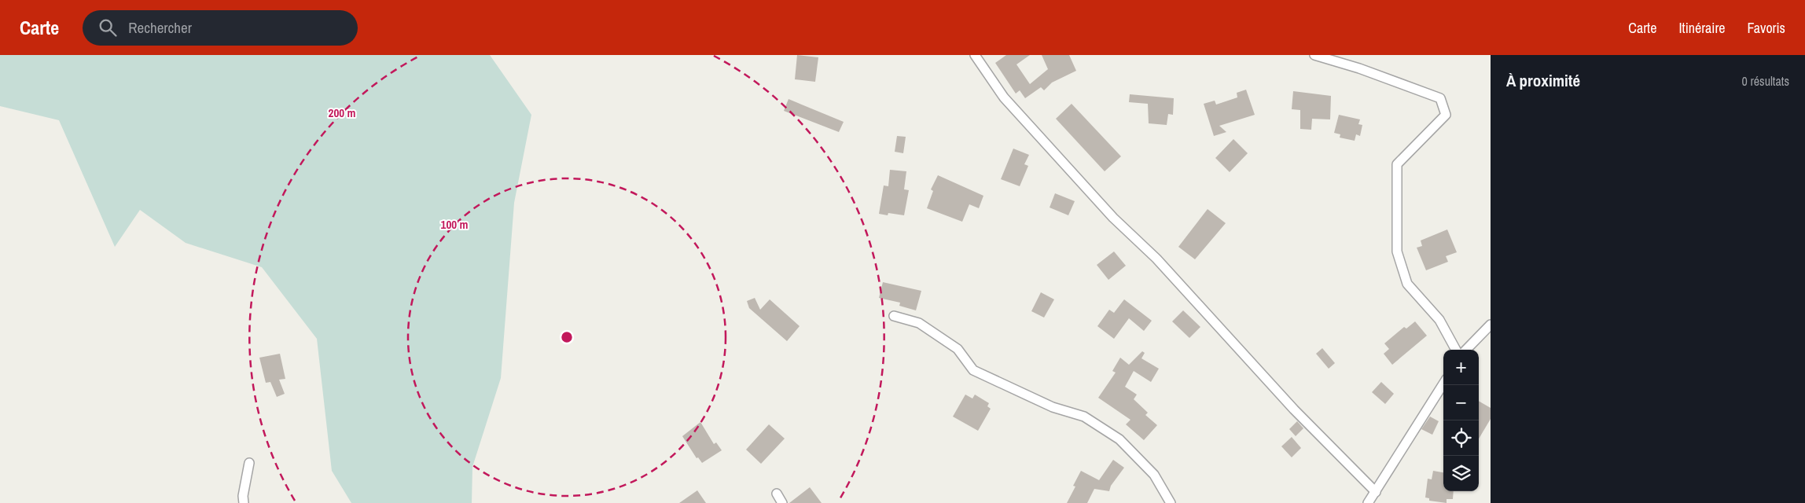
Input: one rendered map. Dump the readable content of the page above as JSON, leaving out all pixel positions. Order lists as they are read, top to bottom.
{
  "page": {
    "header": "Carte",
    "search": "Rechercher",
    "nav": ["Carte", "Itinéraire", "Favoris"],
    "heading": ["À proximité", "0 résultats"],
    "map_buttons": ["+", "−"]
  },
  "rings": ["200 m", "100 m"]
}
